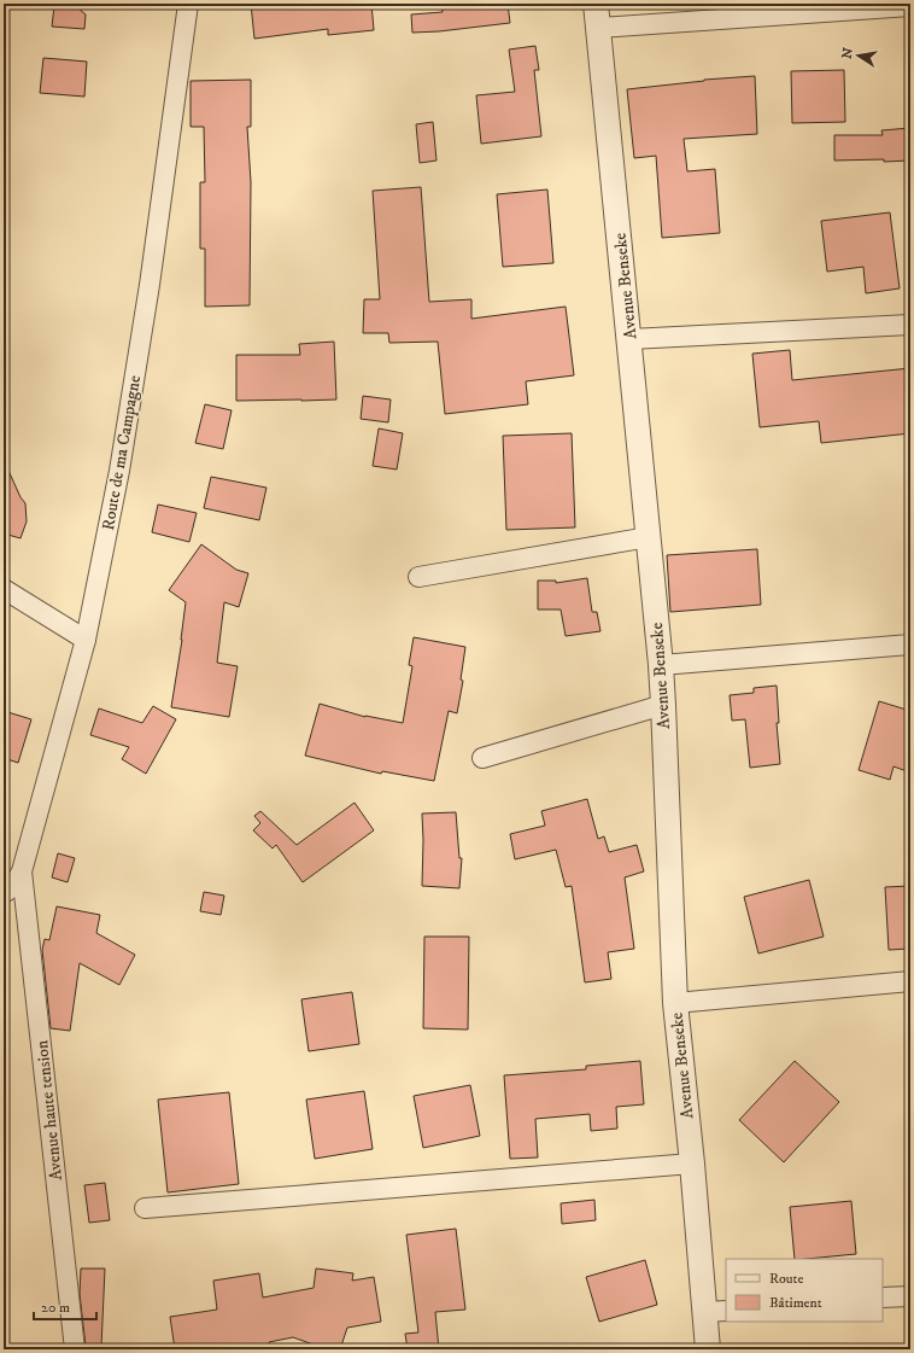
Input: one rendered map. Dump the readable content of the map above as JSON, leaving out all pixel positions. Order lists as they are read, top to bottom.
{
  "streets": {
    "street": ["Avenue Benseke", "Route de ma Campagne", "Avenue haute tension"]
  },
  "crossings": [
    ["Route de ma Campagne", "Avenue haute tension"]
  ],
  "legend": ["Route", "Bâtiment"],
  "scale_bar": "20 m",
  "north": "left"
}
